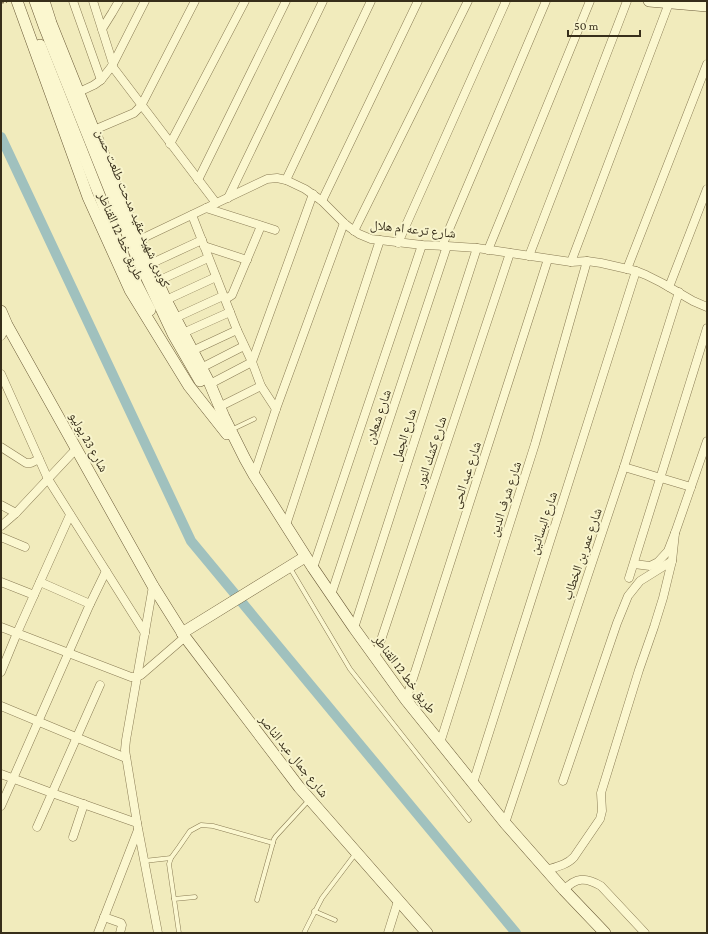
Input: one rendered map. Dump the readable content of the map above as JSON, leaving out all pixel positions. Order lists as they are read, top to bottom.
{
  "streets": {
    "main road": [
      "كوبرى شهيد عقيد مدحت طلعت حسن",
      "طريق خط 12 القناطر",
      "شارع 23 يوليو",
      "شارع جمال عبد الناصر"
    ],
    "street": [
      "شارع ترعه ام هلال",
      "شارع شعلان",
      "شارع الجمل",
      "شارع كشك النور",
      "شارع عبد الحى",
      "شارع شرف الدين",
      "شارع البساتين",
      "شارع عمر بن الخطاب"
    ]
  },
  "crossings": [
    ["كوبرى شهيد عقيد مدحت طلعت حسن", "طريق خط 12 القناطر"],
    ["شارع ترعه ام هلال", "طريق خط 12 القناطر"],
    ["شارع ترعه ام هلال", "شارع شعلان"],
    ["شارع ترعه ام هلال", "شارع الجمل"],
    ["شارع ترعه ام هلال", "شارع كشك النور"],
    ["شارع ترعه ام هلال", "شارع عبد الحى"],
    ["شارع ترعه ام هلال", "شارع شرف الدين"],
    ["شارع ترعه ام هلال", "شارع البساتين"],
    ["شارع ترعه ام هلال", "شارع عمر بن الخطاب"],
    ["طريق خط 12 القناطر", "شارع شعلان"],
    ["طريق خط 12 القناطر", "شارع الجمل"],
    ["طريق خط 12 القناطر", "شارع كشك النور"],
    ["طريق خط 12 القناطر", "شارع عبد الحى"],
    ["طريق خط 12 القناطر", "شارع شرف الدين"],
    ["طريق خط 12 القناطر", "شارع البساتين"],
    ["طريق خط 12 القناطر", "شارع عمر بن الخطاب"],
    ["شارع 23 يوليو", "شارع جمال عبد الناصر"]
  ],
  "scale_bar": "50 m"
}
